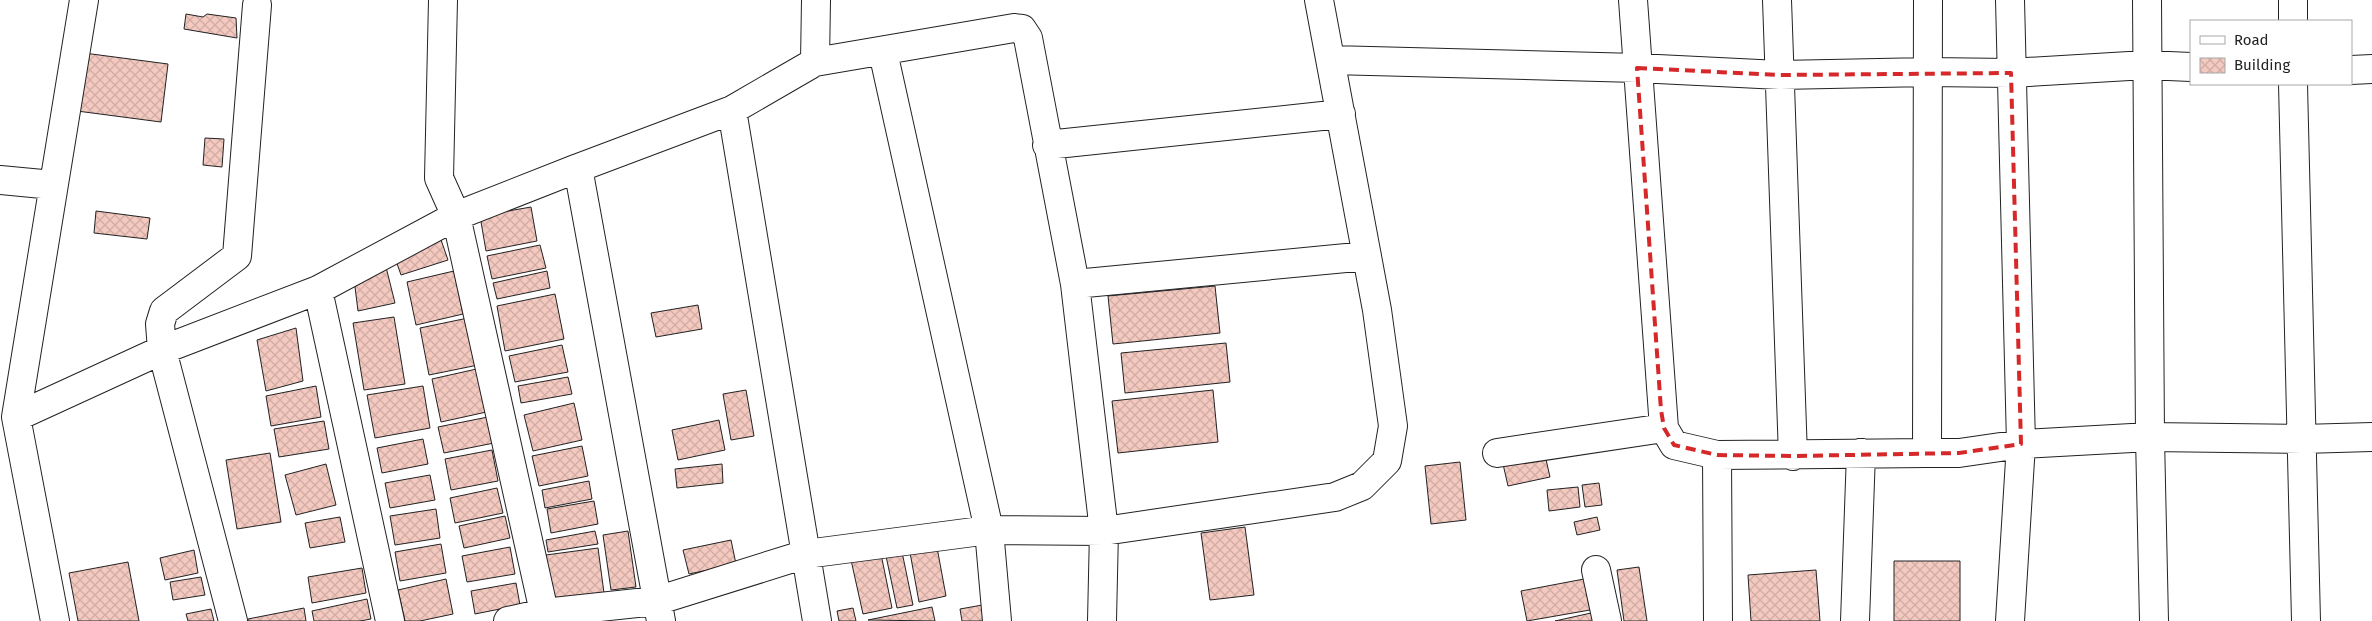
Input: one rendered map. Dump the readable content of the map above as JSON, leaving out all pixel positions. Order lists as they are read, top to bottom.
{
  "legend": ["Road", "Building"]
}
